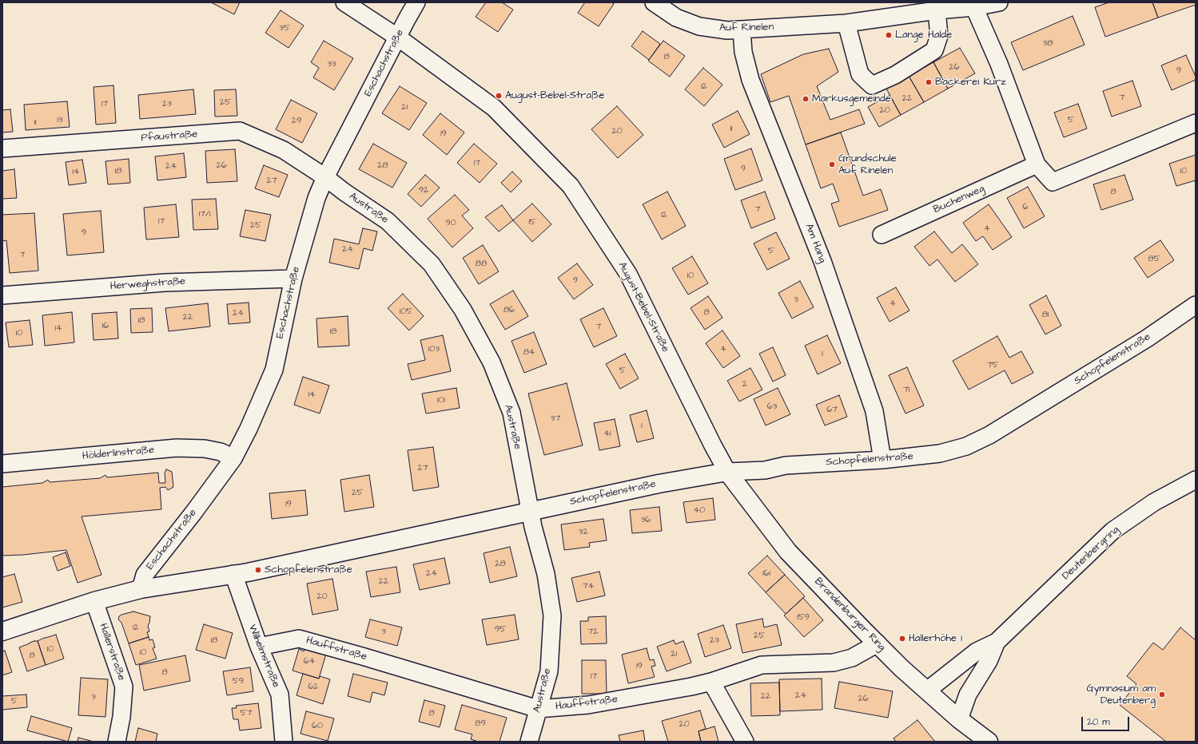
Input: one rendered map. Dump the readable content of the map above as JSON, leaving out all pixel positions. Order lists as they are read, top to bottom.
{
  "streets": {
    "street": [
      "Auf Rinelen",
      "Eschachstraße",
      "Pfaustraße",
      "Buchenweg",
      "Austraße",
      "Am Hang",
      "Herweghstraße",
      "August-Bebel-Straße",
      "Schopfelenstraße",
      "Hölderlinstraße",
      "Deutenbergring",
      "Brandenburger Ring",
      "Hauffstraße",
      "Hallerstraße",
      "Wilhelmstraße"
    ]
  },
  "crossings": [
    ["Auf Rinelen", "Am Hang"],
    ["Eschachstraße", "Pfaustraße"],
    ["Eschachstraße", "Austraße"],
    ["Eschachstraße", "Herweghstraße"],
    ["Eschachstraße", "August-Bebel-Straße"],
    ["Eschachstraße", "Schopfelenstraße"],
    ["Eschachstraße", "Hölderlinstraße"],
    ["Pfaustraße", "Austraße"],
    ["Austraße", "Schopfelenstraße"],
    ["Austraße", "Hauffstraße"],
    ["Am Hang", "Schopfelenstraße"],
    ["August-Bebel-Straße", "Schopfelenstraße"],
    ["August-Bebel-Straße", "Brandenburger Ring"],
    ["Schopfelenstraße", "Brandenburger Ring"],
    ["Schopfelenstraße", "Hallerstraße"],
    ["Schopfelenstraße", "Wilhelmstraße"],
    ["Deutenbergring", "Brandenburger Ring"],
    ["Brandenburger Ring", "Hauffstraße"],
    ["Hauffstraße", "Wilhelmstraße"]
  ],
  "places": [
    "Lange Halde",
    "Bäckerei Kurz",
    "August-Bebel-Straße",
    "Markusgemeinde",
    "Grundschule Auf Rinelen",
    "Schopfelenstraße",
    "Hallerhöhe 1",
    "Gymnasium am Deutenberg"
  ],
  "house_numbers": [
    "35",
    "38",
    "8",
    "33",
    "26",
    "9",
    "12",
    "7",
    "22",
    "25",
    "17",
    "23",
    "21",
    "20",
    "13",
    "5",
    "29",
    "11",
    "11",
    "20",
    "19",
    "17",
    "26",
    "28",
    "24",
    "9",
    "18",
    "10",
    "14",
    "27",
    "92",
    "8",
    "6",
    "7",
    "17/1",
    "12",
    "17",
    "15",
    "90",
    "25",
    "4",
    "9",
    "24",
    "5",
    "7",
    "85",
    "88",
    "10",
    "9",
    "3",
    "4",
    "86",
    "105",
    "8",
    "24",
    "81",
    "22",
    "18",
    "16",
    "7",
    "14",
    "18",
    "10",
    "103",
    "4",
    "84",
    "1",
    "75",
    "5",
    "2",
    "71",
    "14",
    "101",
    "63",
    "67",
    "37",
    "1",
    "41",
    "27",
    "25",
    "19",
    "40",
    "36",
    "32",
    "28",
    "24",
    "161",
    "22",
    "74",
    "20",
    "159",
    "12",
    "95",
    "3",
    "72",
    "25",
    "18",
    "23",
    "10",
    "10",
    "21",
    "8",
    "64",
    "19",
    "8",
    "17",
    "59",
    "62",
    "24",
    "22",
    "3",
    "26",
    "5",
    "57",
    "8",
    "89",
    "20",
    "60"
  ],
  "scale_bar": "20 m"
}
